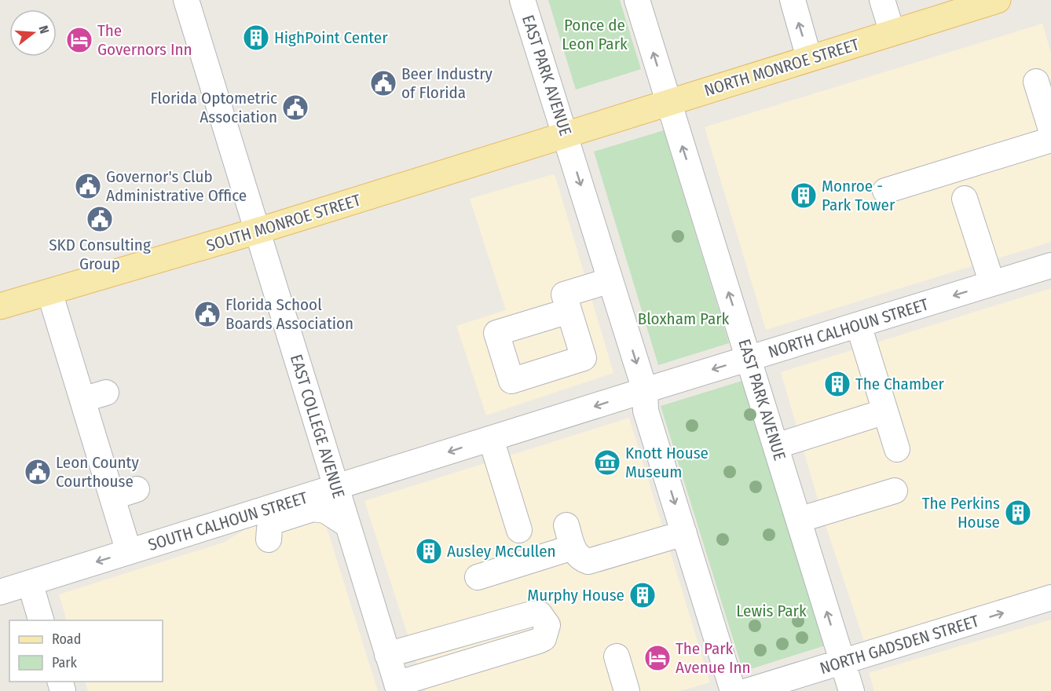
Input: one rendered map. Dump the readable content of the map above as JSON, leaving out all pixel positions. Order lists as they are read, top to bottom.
{
  "streets": {
    "main road": ["NORTH MONROE STREET", "SOUTH MONROE STREET"],
    "street": [
      "EAST PARK AVENUE",
      "NORTH CALHOUN STREET",
      "EAST COLLEGE AVENUE",
      "SOUTH CALHOUN STREET",
      "NORTH GADSDEN STREET"
    ]
  },
  "crossings": [
    ["NORTH MONROE STREET", "EAST PARK AVENUE"],
    ["NORTH MONROE STREET", "SOUTH MONROE STREET"],
    ["EAST PARK AVENUE", "SOUTH MONROE STREET"],
    ["EAST PARK AVENUE", "NORTH CALHOUN STREET"],
    ["EAST PARK AVENUE", "SOUTH CALHOUN STREET"],
    ["EAST PARK AVENUE", "NORTH GADSDEN STREET"],
    ["SOUTH MONROE STREET", "EAST COLLEGE AVENUE"],
    ["NORTH CALHOUN STREET", "SOUTH CALHOUN STREET"],
    ["EAST COLLEGE AVENUE", "SOUTH CALHOUN STREET"]
  ],
  "one_way": ["NORTH CALHOUN STREET"],
  "parks": ["Ponce de Leon Park", "Bloxham Park", "Lewis Park"],
  "places": {
    "building": [
      "HighPoint Center",
      "Monroe - Park Tower",
      "The Chamber",
      "The Perkins House",
      "Ausley McCullen",
      "Murphy House"
    ],
    "hotel": ["The Governors Inn", "The Park Avenue Inn"],
    "public building": [
      "Beer Industry of Florida",
      "Florida Optometric Association",
      "Governor's Club Administrative Office",
      "SKD Consulting Group",
      "Florida School Boards Association",
      "Leon County Courthouse"
    ],
    "museum": ["Knott House Museum"]
  },
  "legend": ["Road", "Park"],
  "north": "right"
}
